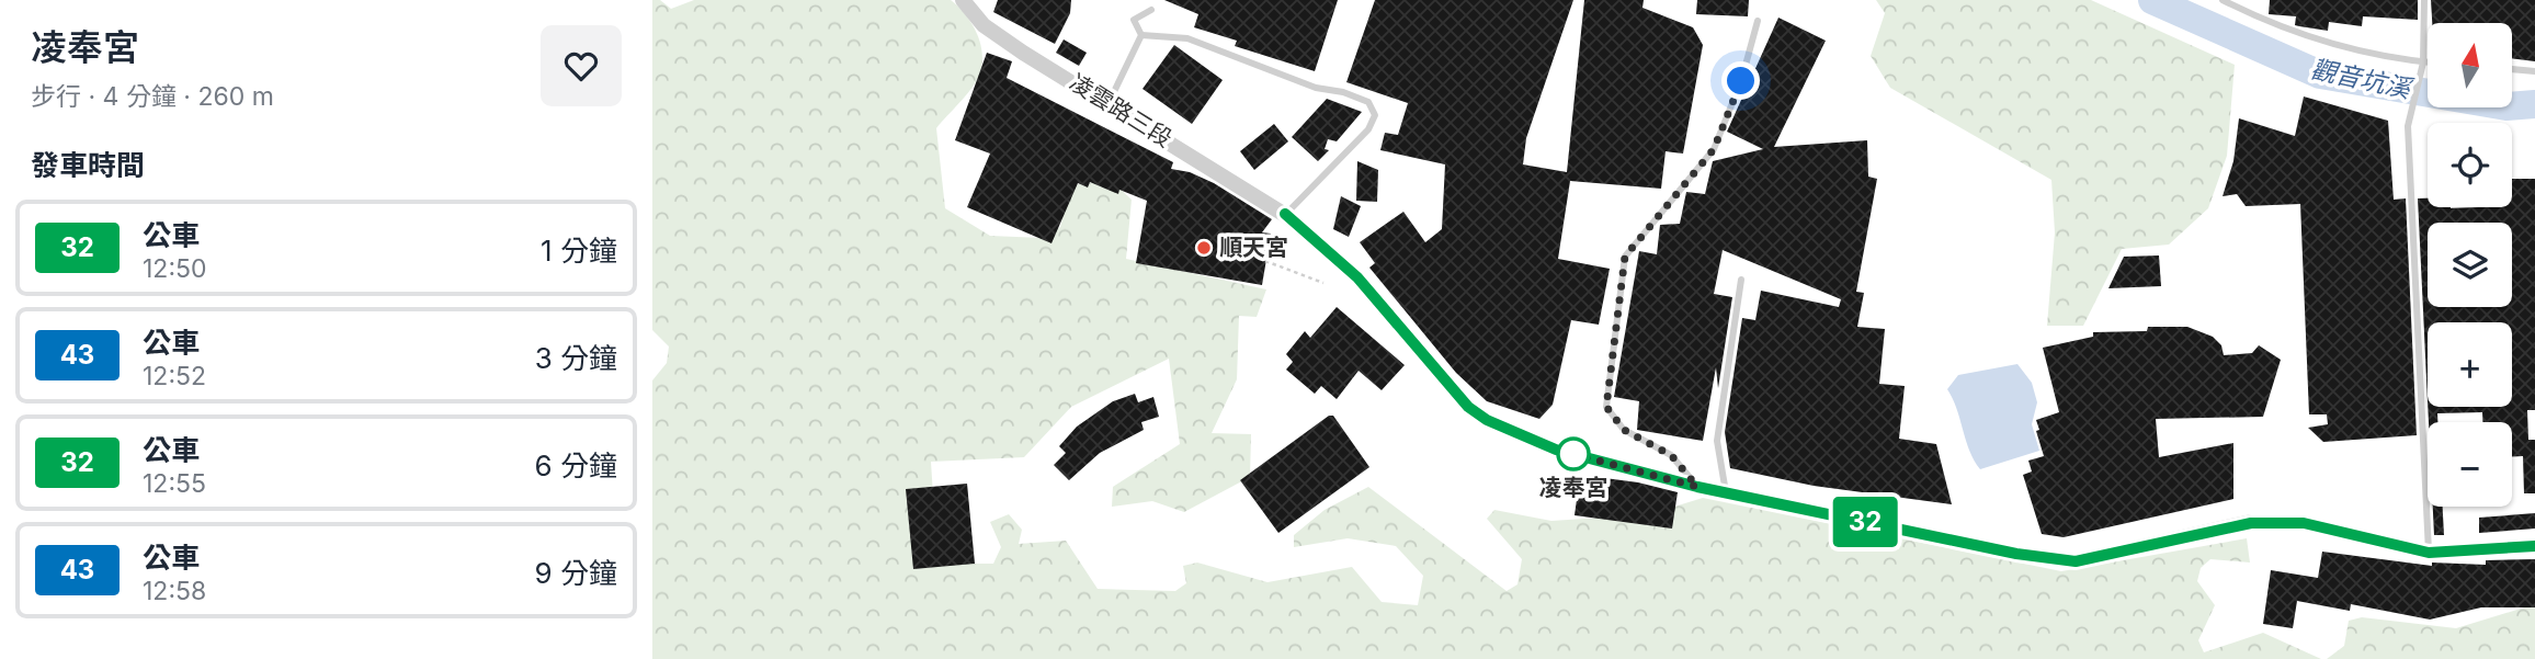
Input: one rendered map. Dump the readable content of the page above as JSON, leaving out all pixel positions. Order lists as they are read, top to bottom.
{
  "streets": {
    "street": ["凌雲路三段"]
  },
  "water": ["觀音坑溪"],
  "places": ["順天宮", "凌奉宮"],
  "lines": ["bus line 32"],
  "north": "top",
  "page": {
    "heading": [
      ["凌奉宮", "步行 · 4 分鐘 · 260 m"],
      "發車時間"
    ],
    "on_map": "32",
    "map_buttons": ["+", "−"],
    "list": [
      {
        "mark": "32",
        "name": "公車",
        "note": "12:50",
        "value": "1 分鐘"
      },
      {
        "mark": "43",
        "name": "公車",
        "note": "12:52",
        "value": "3 分鐘"
      },
      {
        "mark": "32",
        "name": "公車",
        "note": "12:55",
        "value": "6 分鐘"
      },
      {
        "mark": "43",
        "name": "公車",
        "note": "12:58",
        "value": "9 分鐘"
      }
    ]
  }
}
